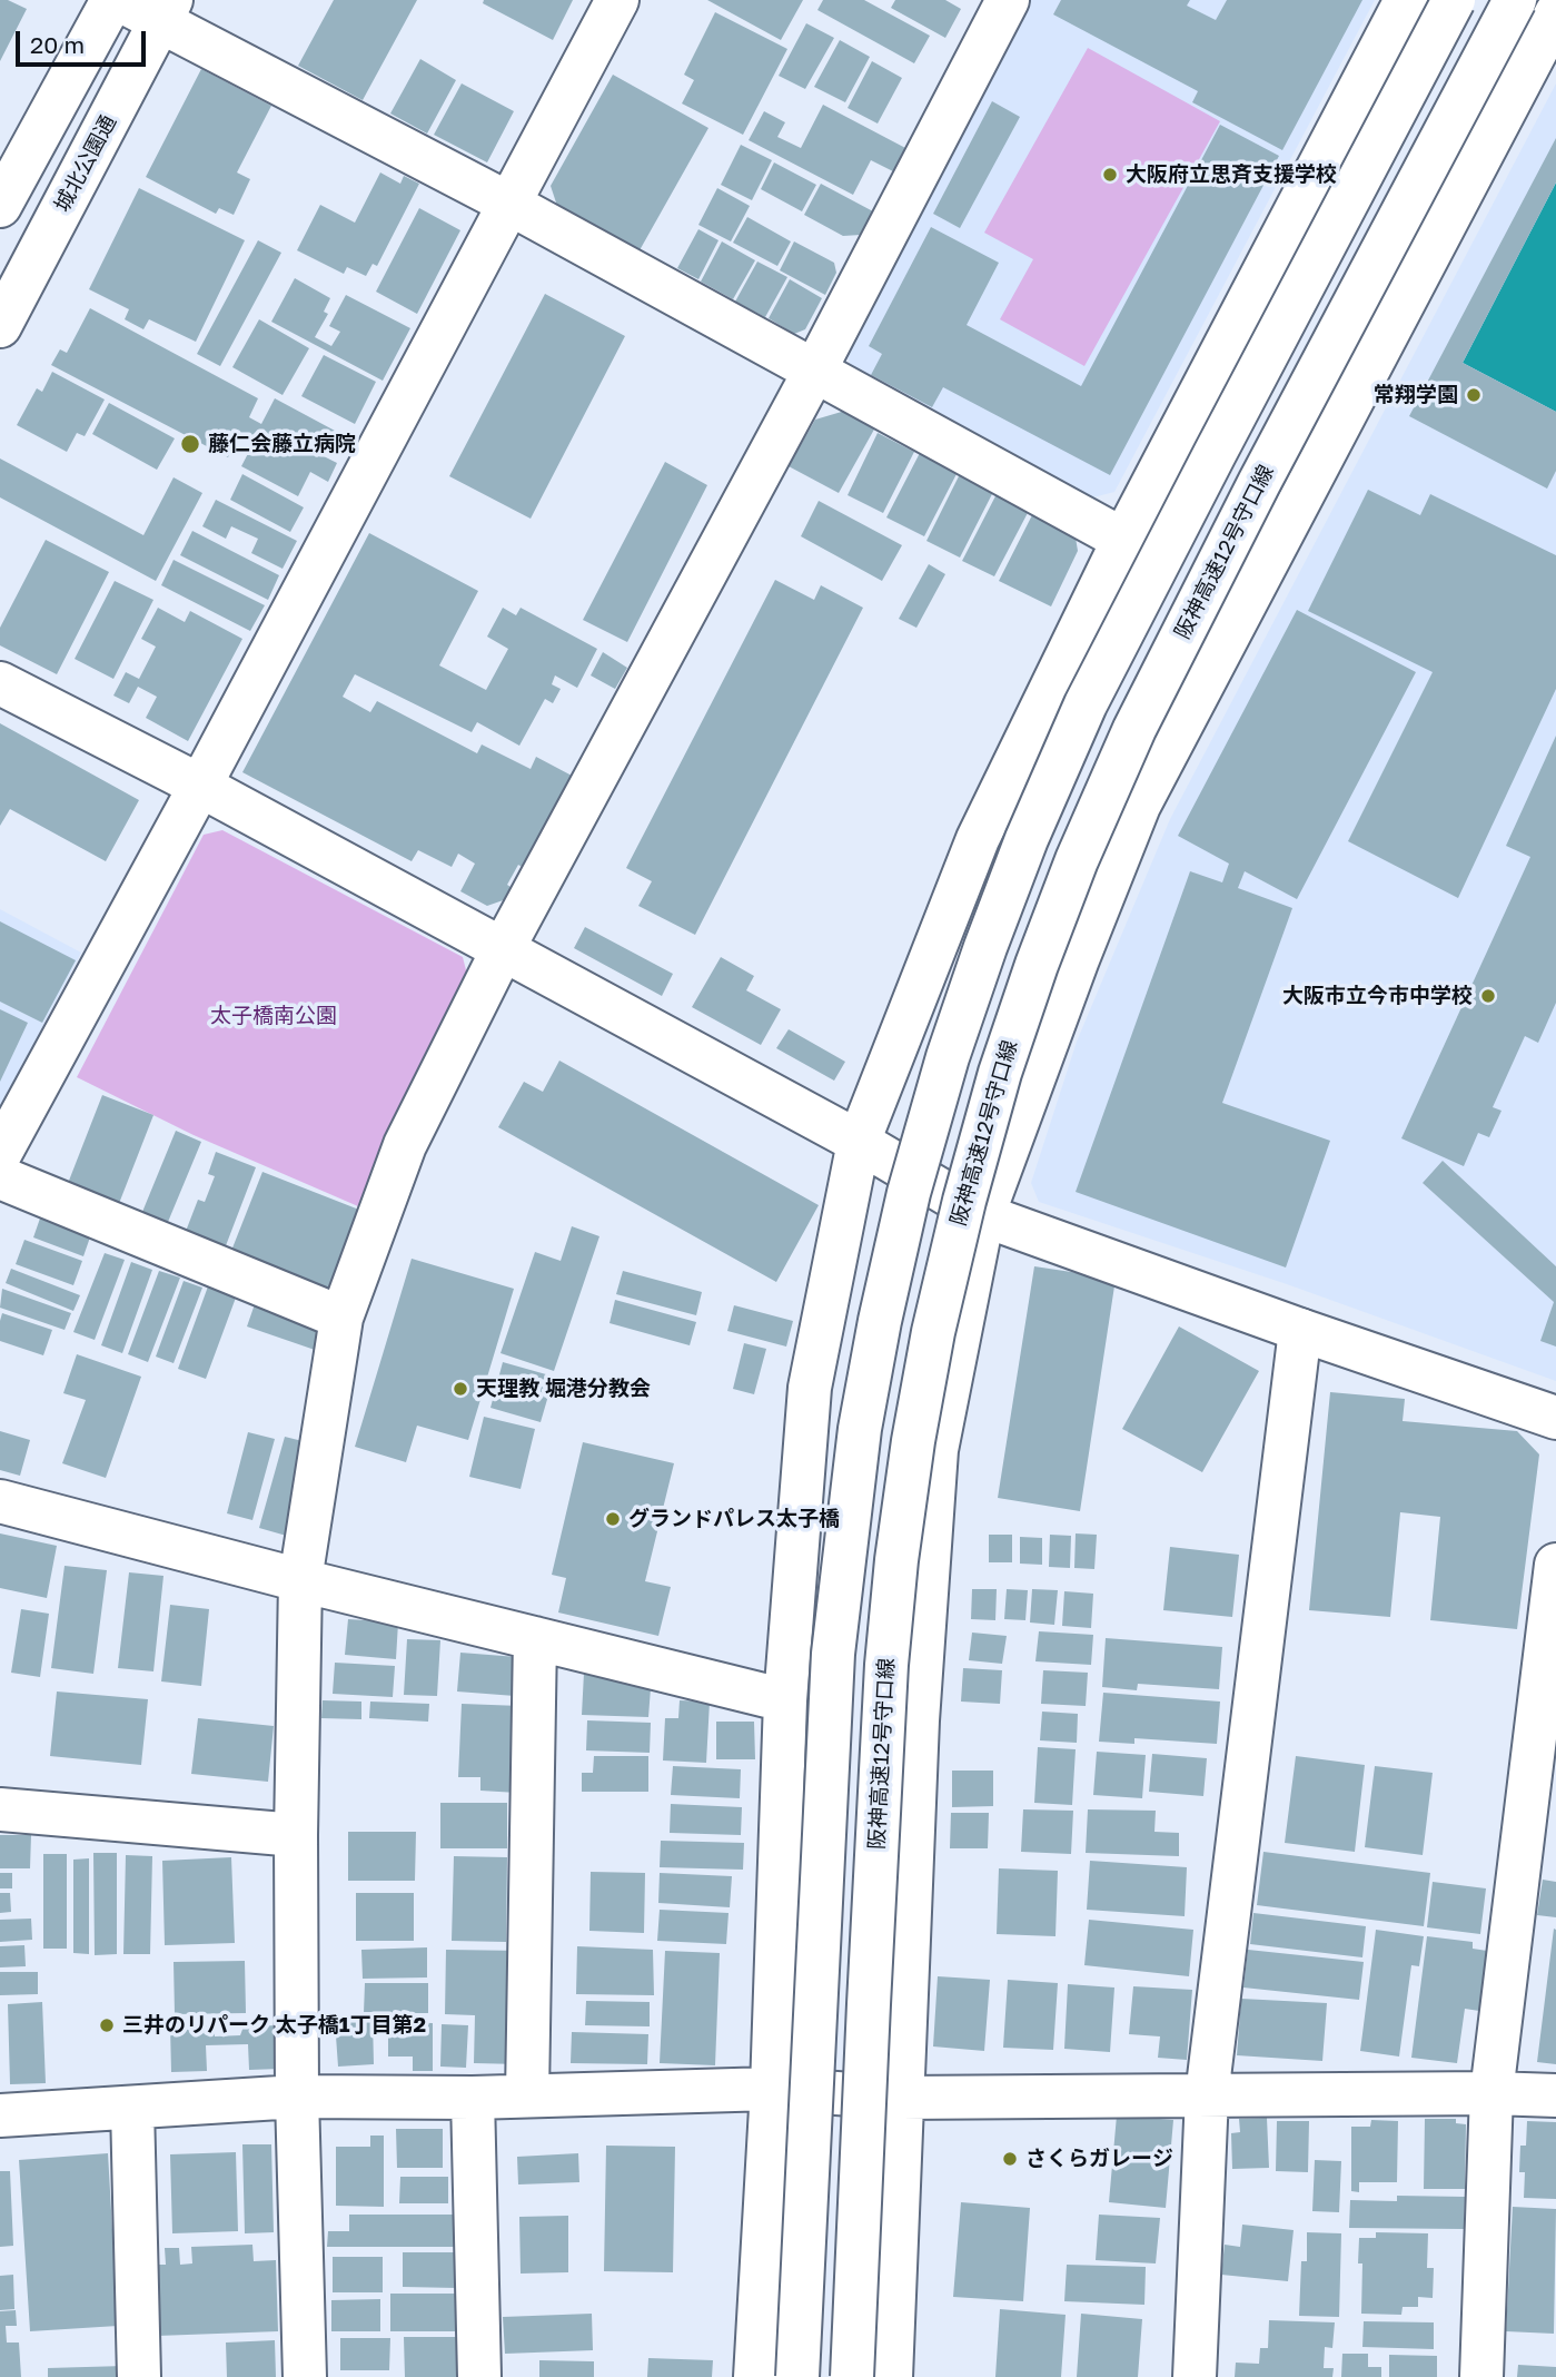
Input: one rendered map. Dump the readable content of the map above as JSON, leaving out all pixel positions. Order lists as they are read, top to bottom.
{
  "streets": {
    "main road": ["城北公園通", "阪神高速12号守口線"]
  },
  "parks": ["太子橋南公園"],
  "places": [
    "大阪府立思斉支援学校",
    "常翔学園",
    "藤仁会藤立病院",
    "大阪市立今市中学校",
    "天理教 堀港分教会",
    "グランドパレス太子橋",
    "三井のリパーク 太子橋1丁目第2",
    "さくらガレージ"
  ],
  "scale_bar": "20 m"
}
